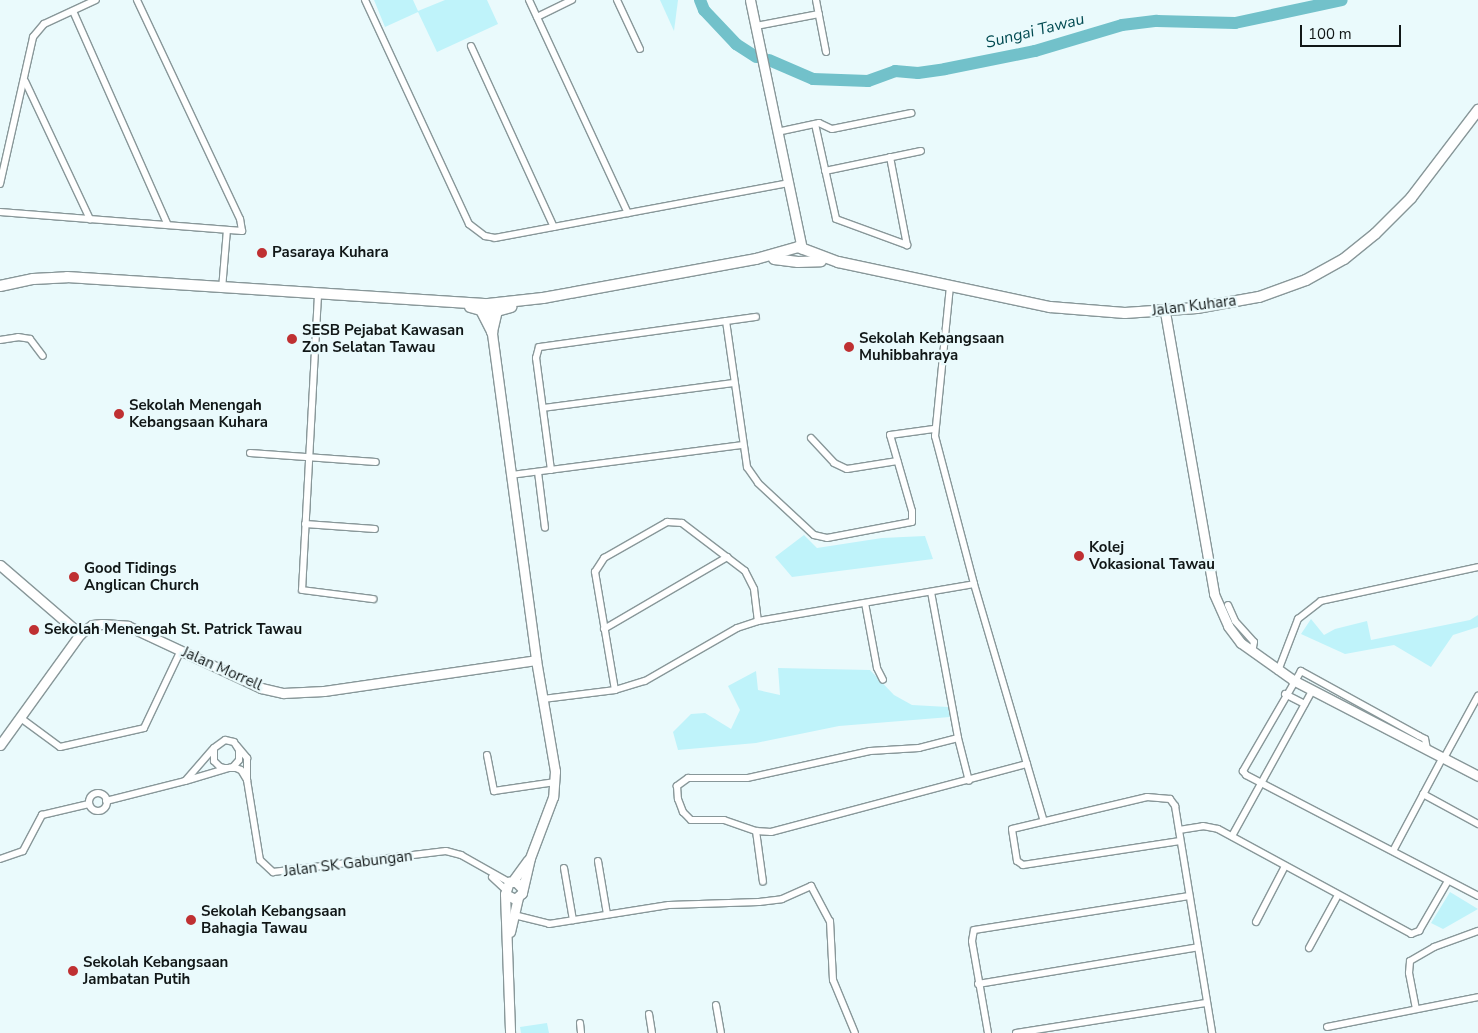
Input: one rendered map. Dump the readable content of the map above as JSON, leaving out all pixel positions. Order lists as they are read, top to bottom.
{
  "streets": {
    "main road": ["Jalan Kuhara"],
    "street": ["Jalan Morrell", "Jalan SK Gabungan"]
  },
  "water": ["Sungai Tawau"],
  "places": [
    "Pasaraya Kuhara",
    "SESB Pejabat Kawasan Zon Selatan Tawau",
    "Sekolah Kebangsaan Muhibbahraya",
    "Sekolah Menengah Kebangsaan Kuhara",
    "Kolej Vokasional Tawau",
    "Good Tidings Anglican Church",
    "Sekolah Menengah St. Patrick Tawau",
    "Sekolah Kebangsaan Bahagia Tawau",
    "Sekolah Kebangsaan Jambatan Putih"
  ],
  "scale_bar": "100 m"
}
